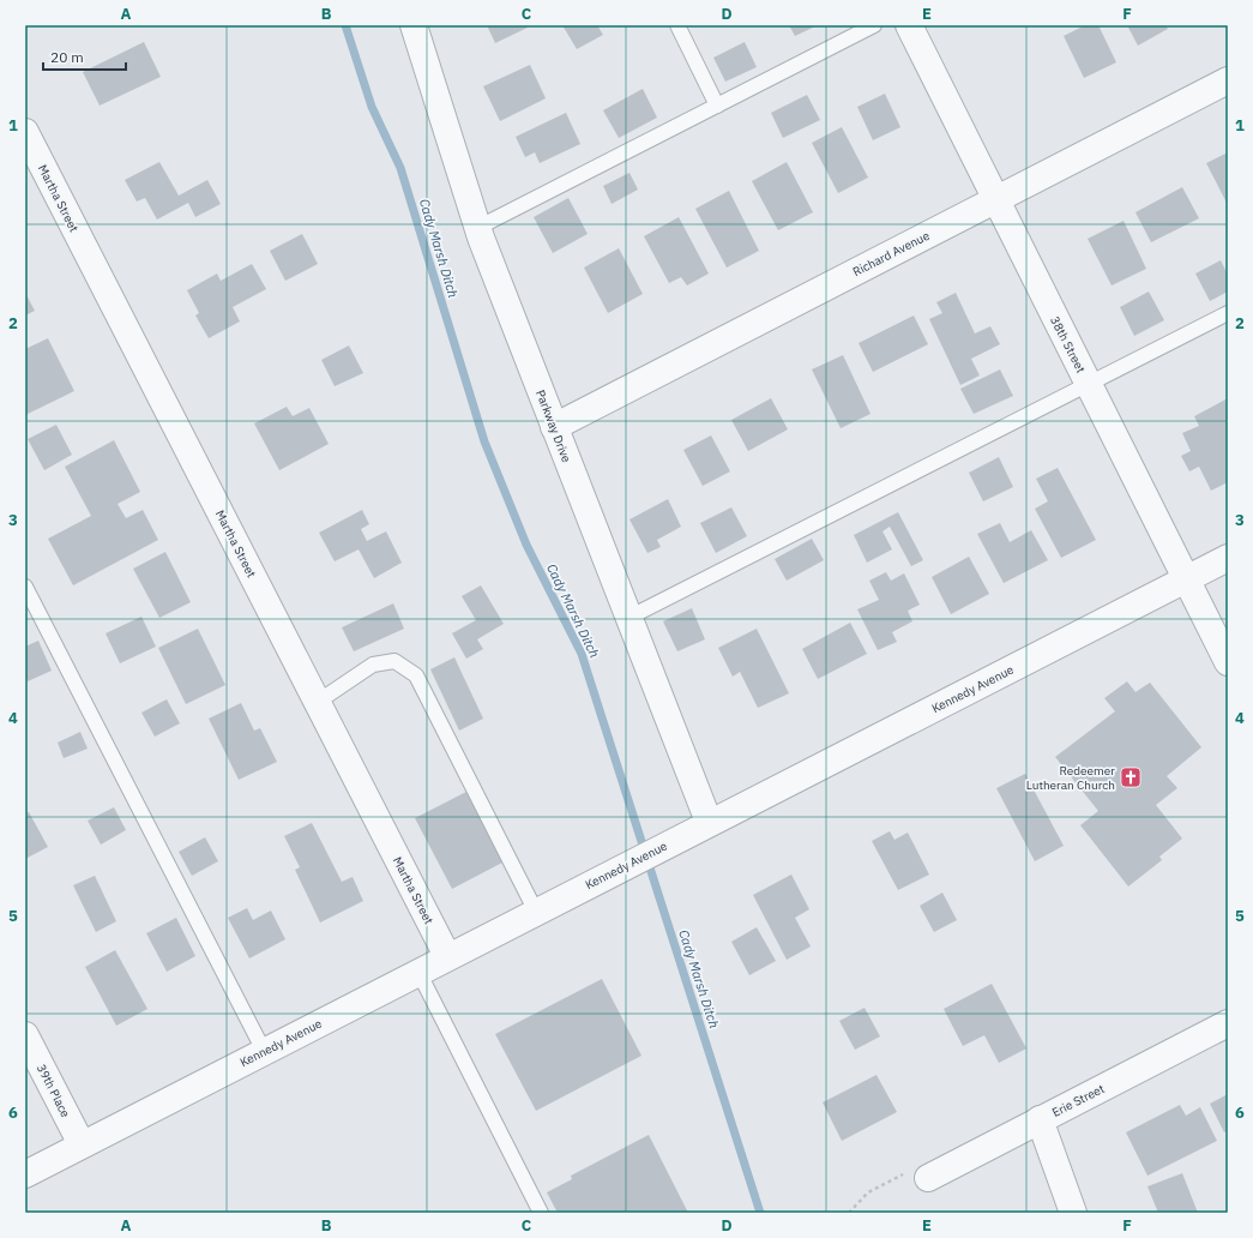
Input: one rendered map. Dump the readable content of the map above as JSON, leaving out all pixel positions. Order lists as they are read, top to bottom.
{
  "streets": {
    "street": [
      "Martha Street",
      "Richard Avenue",
      "38th Street",
      "Parkway Drive",
      "Kennedy Avenue",
      "39th Place",
      "Erie Street"
    ]
  },
  "crossings": [
    ["Martha Street", "Kennedy Avenue"],
    ["Richard Avenue", "38th Street"],
    ["Richard Avenue", "Parkway Drive"],
    ["38th Street", "Kennedy Avenue"],
    ["Parkway Drive", "Kennedy Avenue"],
    ["Kennedy Avenue", "39th Place"]
  ],
  "water": ["Cady Marsh Ditch"],
  "places": {
    "church": ["Redeemer Lutheran Church"]
  },
  "scale_bar": "20 m",
  "grid": {
    "columns": [
      "A",
      "B",
      "C",
      "D",
      "E",
      "F"
    ],
    "rows": [
      "1",
      "2",
      "3",
      "4",
      "5",
      "6"
    ]
  }
}
